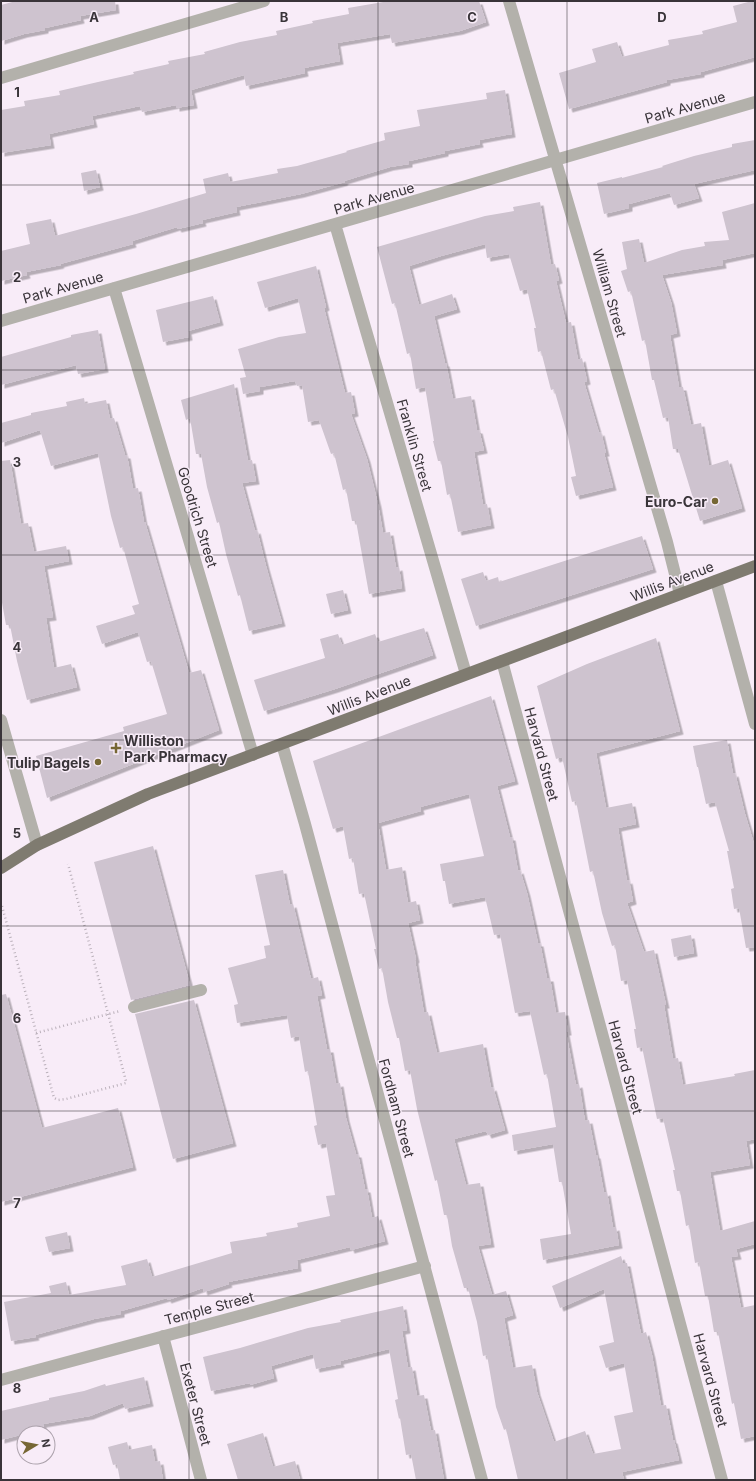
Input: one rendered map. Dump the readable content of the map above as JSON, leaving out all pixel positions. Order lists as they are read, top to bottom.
{
  "streets": {
    "main road": ["Willis Avenue"],
    "street": [
      "Park Avenue",
      "William Street",
      "Franklin Street",
      "Goodrich Street",
      "Harvard Street",
      "Fordham Street",
      "Temple Street",
      "Exeter Street"
    ]
  },
  "crossings": [
    ["Park Avenue", "William Street"],
    ["Park Avenue", "Franklin Street"],
    ["Park Avenue", "Goodrich Street"],
    ["William Street", "Willis Avenue"],
    ["Franklin Street", "Willis Avenue"],
    ["Goodrich Street", "Willis Avenue"],
    ["Willis Avenue", "Harvard Street"],
    ["Willis Avenue", "Fordham Street"],
    ["Fordham Street", "Temple Street"],
    ["Temple Street", "Exeter Street"]
  ],
  "places": {
    "other": ["Euro-Car", "Tulip Bagels"],
    "health": ["Williston Park Pharmacy"]
  },
  "north": "right",
  "grid": {
    "columns": [
      "A",
      "B",
      "C",
      "D"
    ],
    "rows": [
      "1",
      "2",
      "3",
      "4",
      "5",
      "6",
      "7",
      "8"
    ]
  }
}
